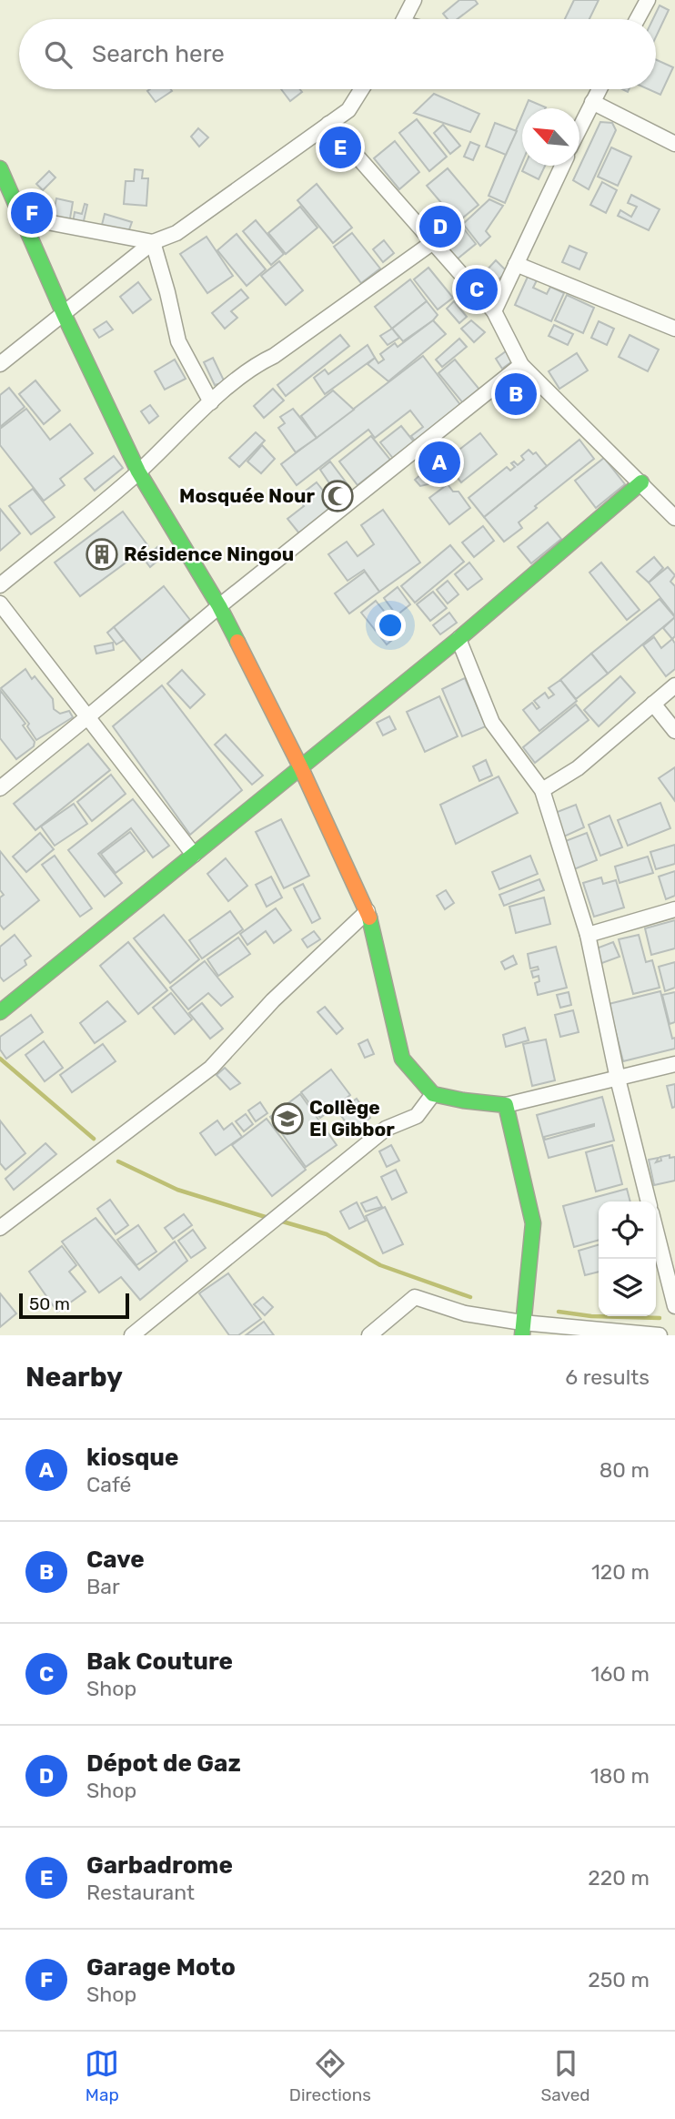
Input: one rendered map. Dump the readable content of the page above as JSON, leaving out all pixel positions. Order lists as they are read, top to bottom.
{
  "places": {
    "mosque": ["Mosquée Nour"],
    "building": ["Résidence Ningou"],
    "school or university": ["Collège El Gibbor"]
  },
  "scale_bar": "50 m",
  "north": "top left",
  "page": {
    "search": "Search here",
    "pins": [
      "E",
      "F",
      "D",
      "C",
      "B",
      "A"
    ],
    "scale": "50 m",
    "heading": ["Nearby", "6 results"],
    "list": [
      {
        "mark": "A",
        "name": "kiosque",
        "note": "Café",
        "value": "80 m"
      },
      {
        "mark": "B",
        "name": "Cave",
        "note": "Bar",
        "value": "120 m"
      },
      {
        "mark": "C",
        "name": "Bak Couture",
        "note": "Shop",
        "value": "160 m"
      },
      {
        "mark": "D",
        "name": "Dépot de Gaz",
        "note": "Shop",
        "value": "180 m"
      },
      {
        "mark": "E",
        "name": "Garbadrome",
        "note": "Restaurant",
        "value": "220 m"
      },
      {
        "mark": "F",
        "name": "Garage Moto",
        "note": "Shop",
        "value": "250 m"
      }
    ],
    "nav": ["Map", "Directions", "Saved"]
  }
}
